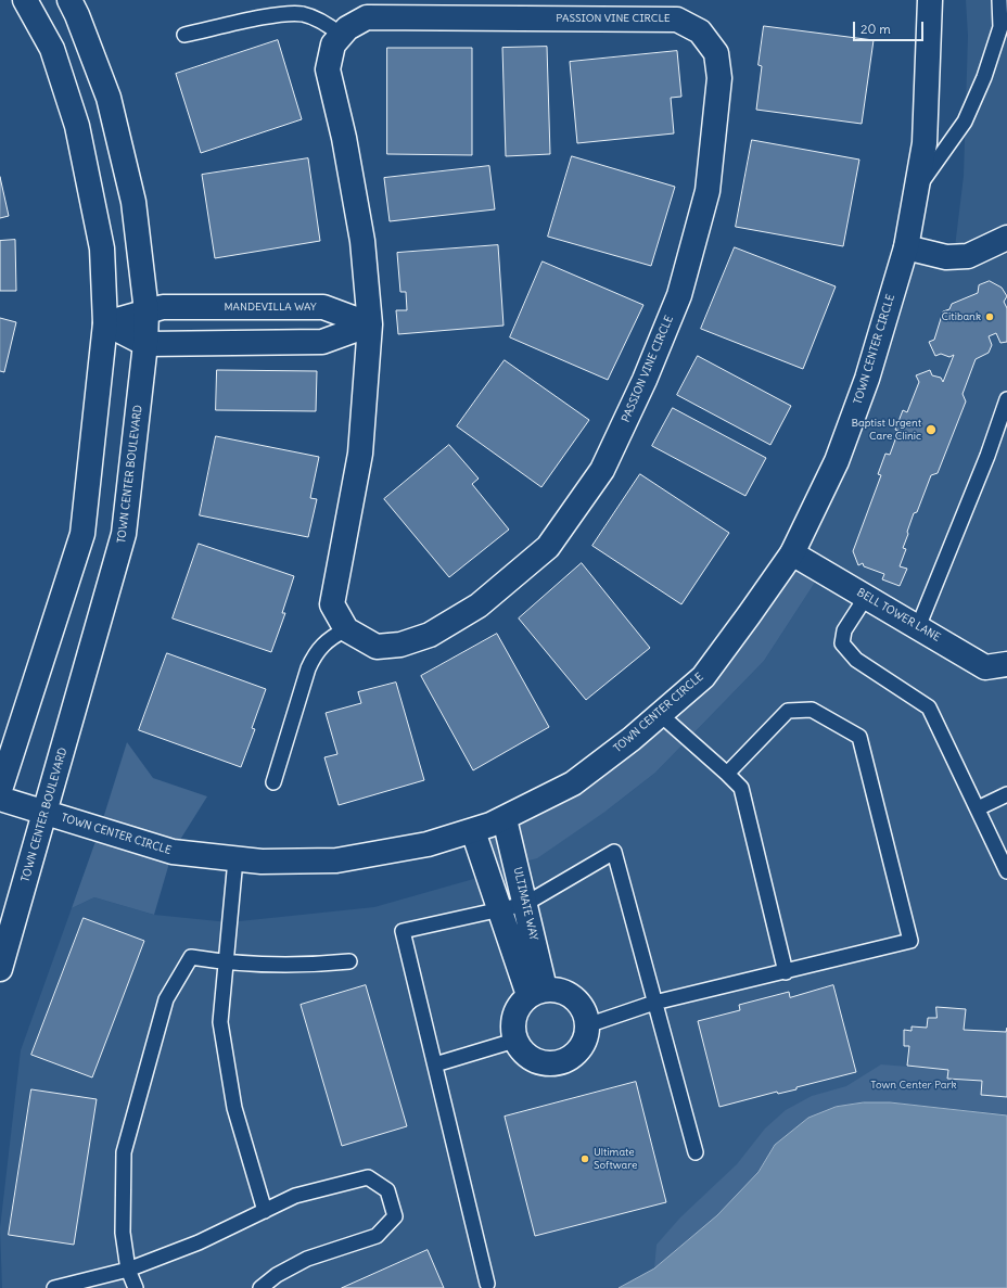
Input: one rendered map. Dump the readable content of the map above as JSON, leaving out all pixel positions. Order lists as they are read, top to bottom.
{
  "streets": {
    "street": [
      "PASSION VINE CIRCLE",
      "MANDEVILLA WAY",
      "TOWN CENTER CIRCLE",
      "TOWN CENTER BOULEVARD",
      "BELL TOWER LANE",
      "ULTIMATE WAY"
    ]
  },
  "crossings": [
    ["PASSION VINE CIRCLE", "MANDEVILLA WAY"],
    ["MANDEVILLA WAY", "TOWN CENTER BOULEVARD"],
    ["TOWN CENTER CIRCLE", "TOWN CENTER BOULEVARD"],
    ["TOWN CENTER CIRCLE", "BELL TOWER LANE"],
    ["TOWN CENTER CIRCLE", "ULTIMATE WAY"]
  ],
  "parks": ["Town Center Park"],
  "places": ["Citibank", "Baptist Urgent Care Clinic", "Ultimate Software"],
  "scale_bar": "20 m"
}
